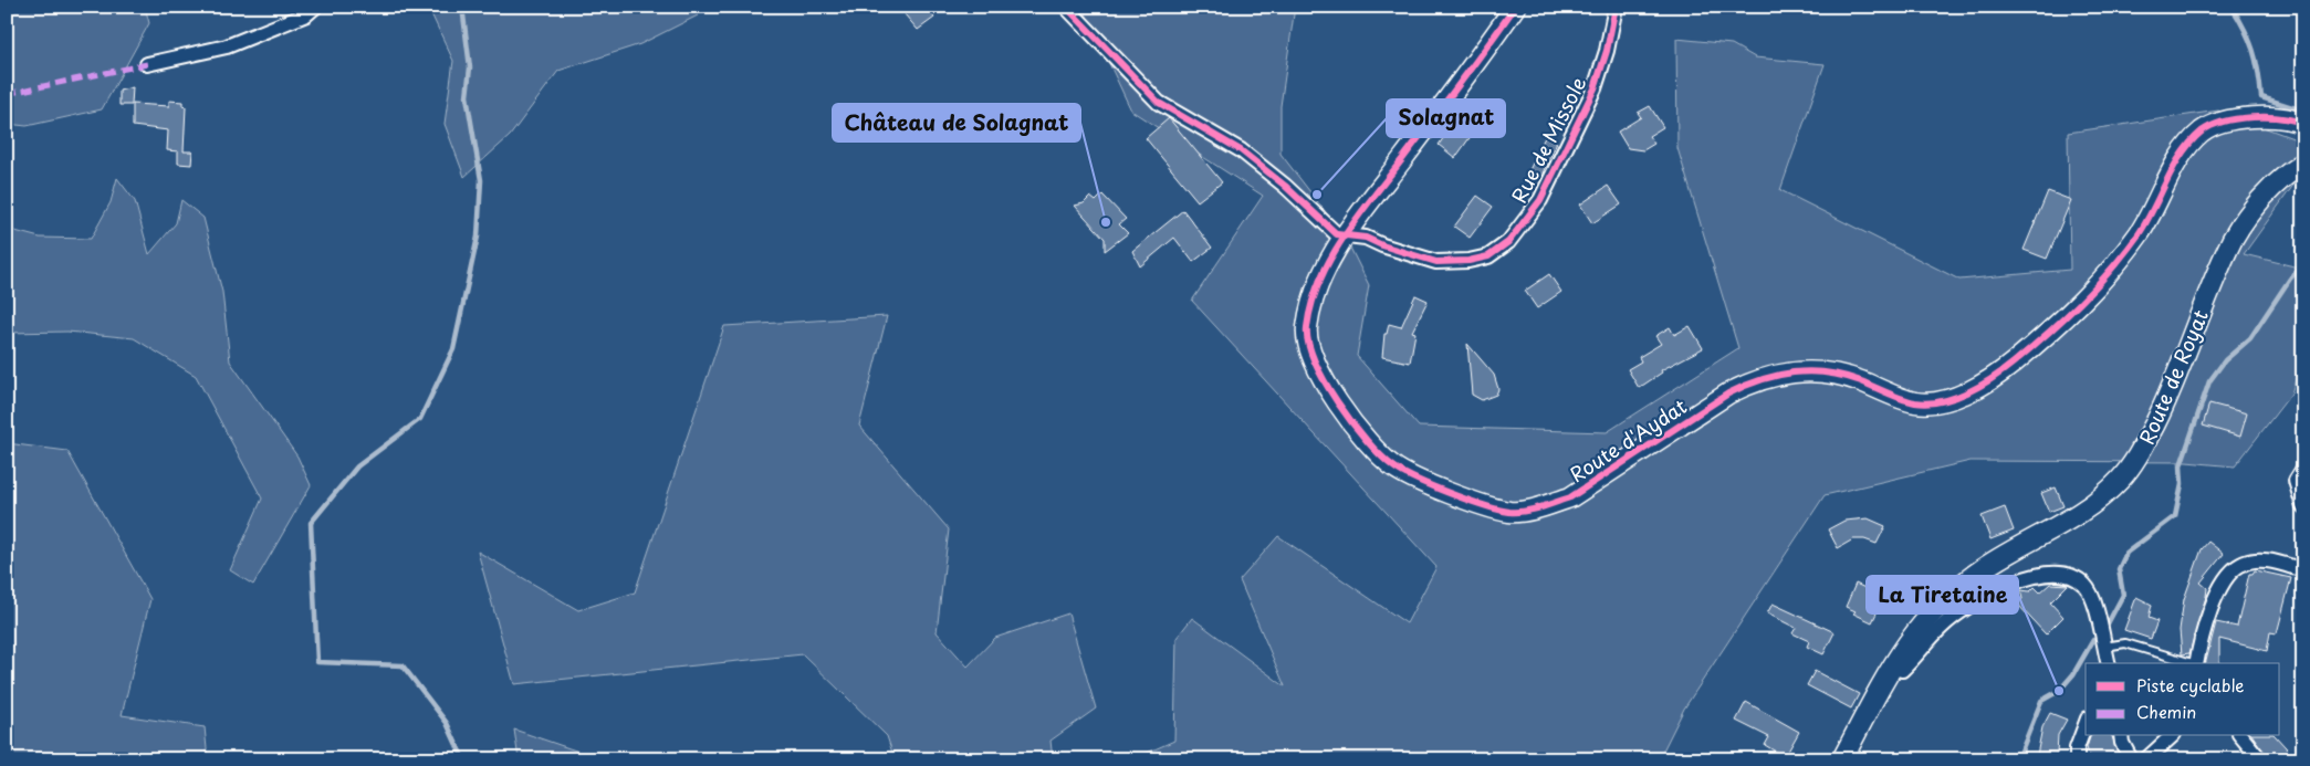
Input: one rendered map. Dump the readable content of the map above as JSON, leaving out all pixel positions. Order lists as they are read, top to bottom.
{
  "streets": {
    "main road": ["Route de Royat", "Route d'Aydat"],
    "street": ["Rue de Missole"]
  },
  "crossings": [
    ["Rue de Missole", "Route d'Aydat"]
  ],
  "places": ["Solagnat", "Château de Solagnat", "La Tiretaine"],
  "legend": ["Piste cyclable", "Chemin"]
}
